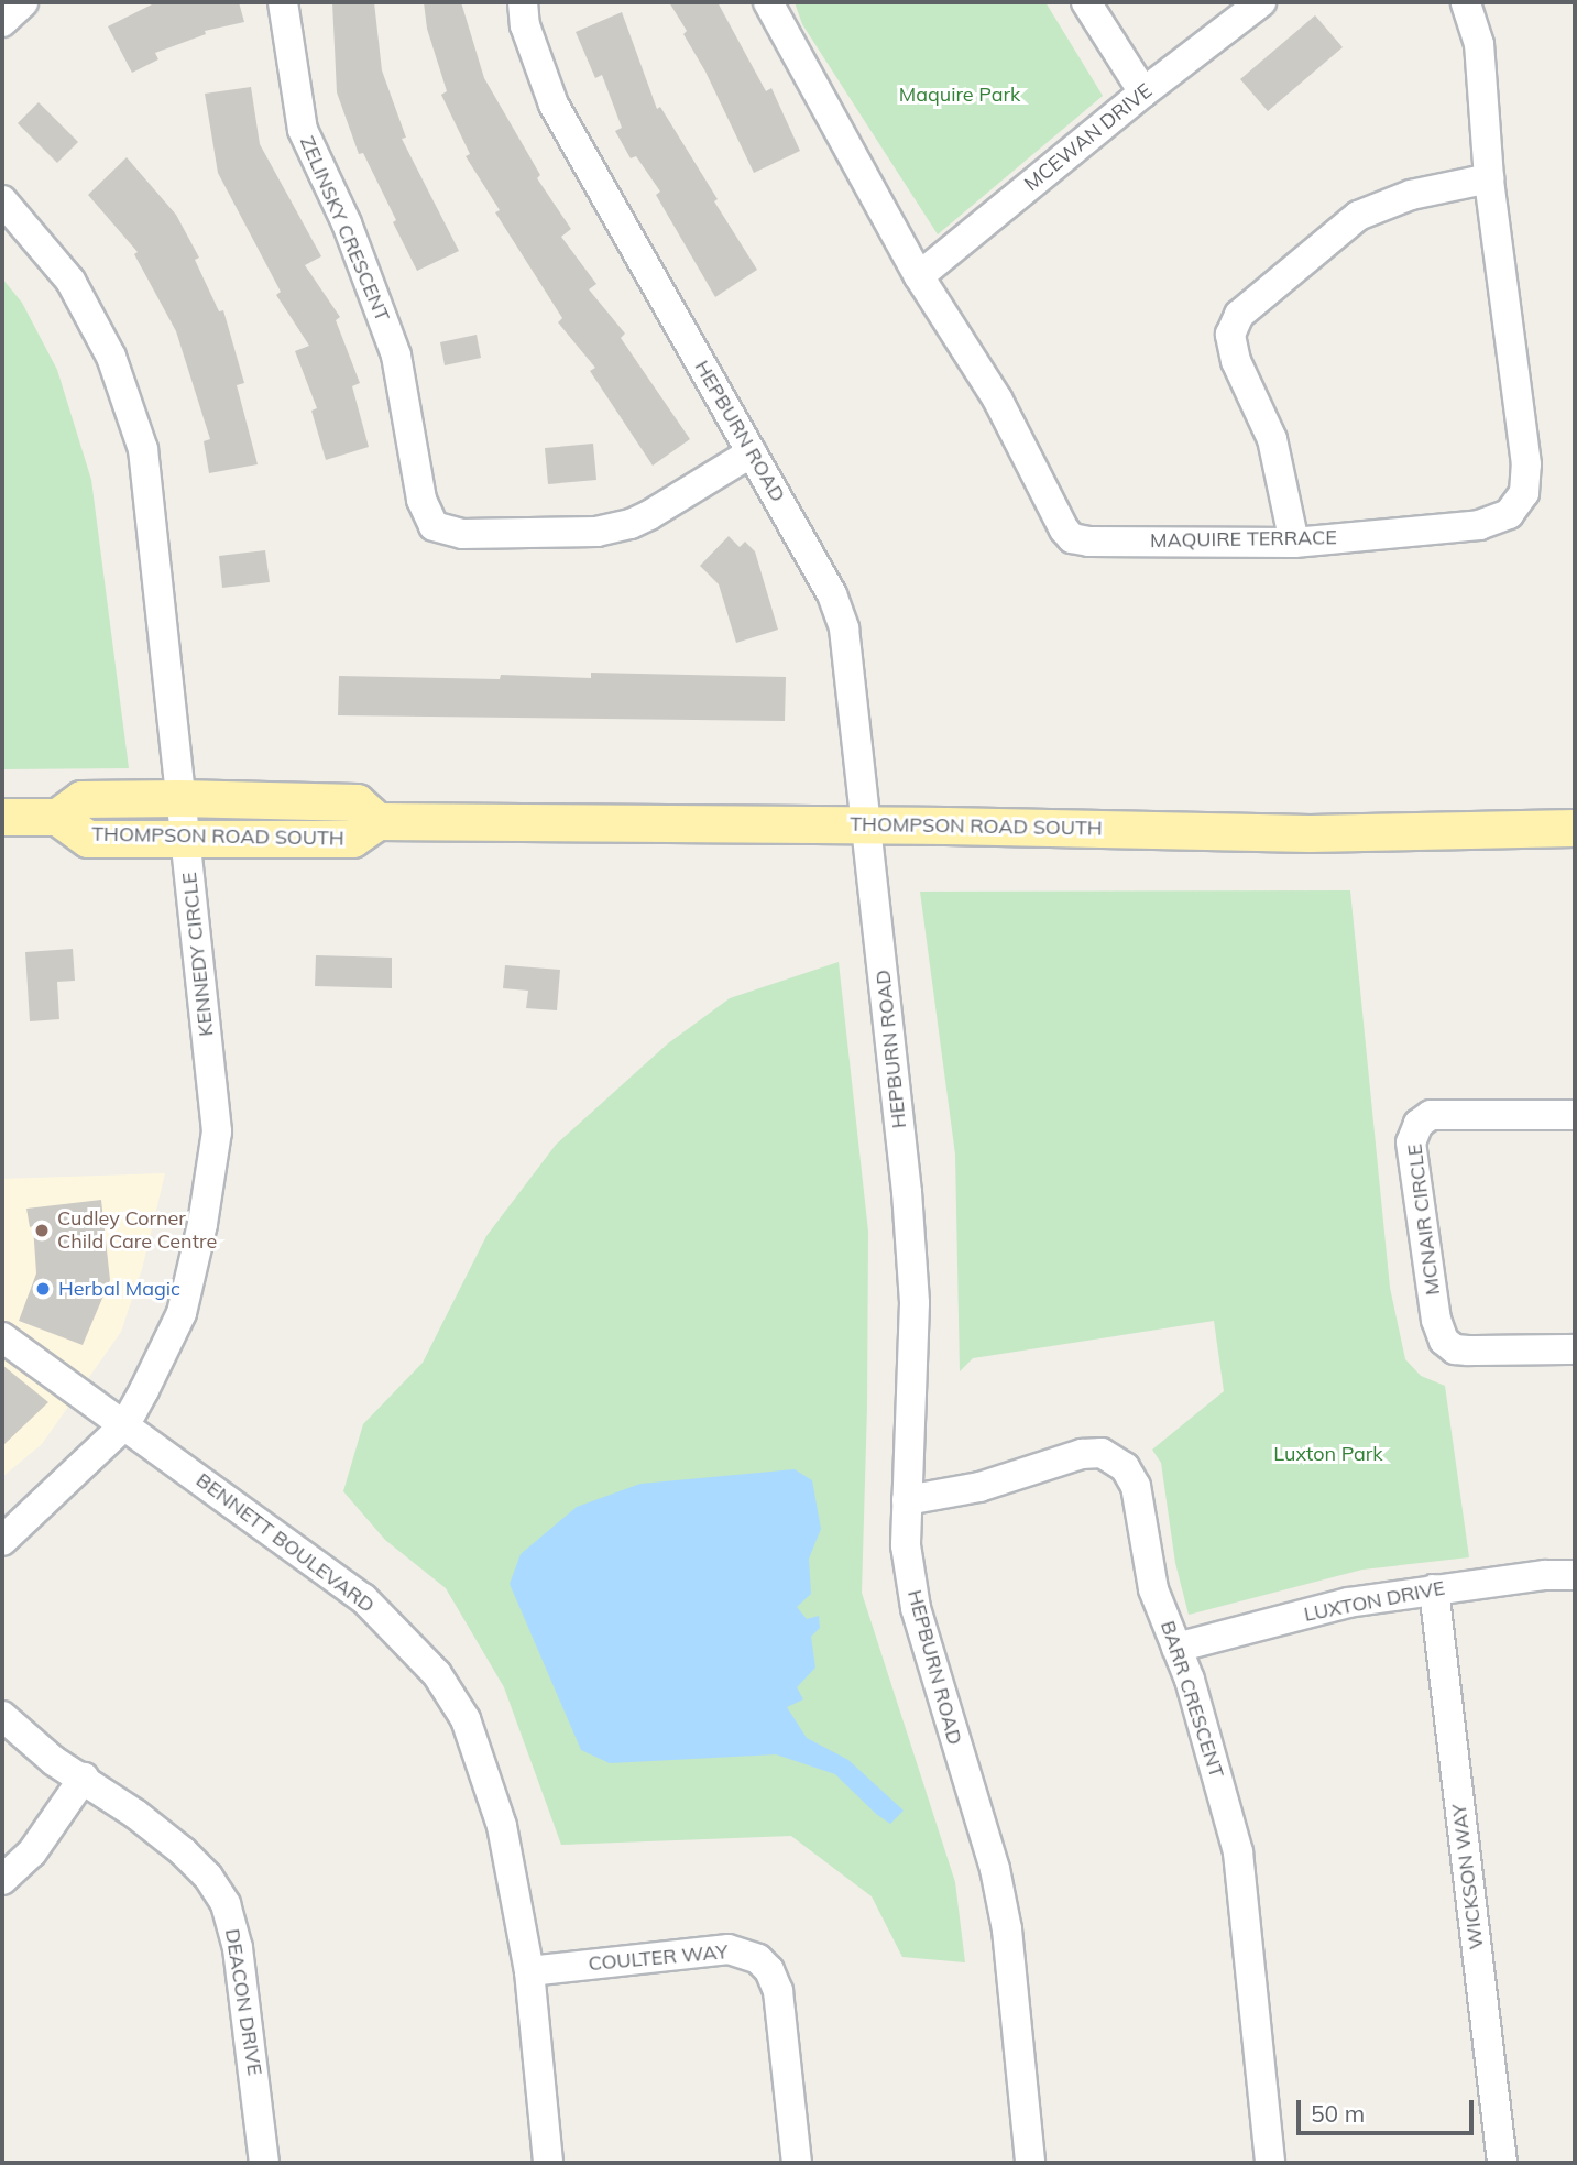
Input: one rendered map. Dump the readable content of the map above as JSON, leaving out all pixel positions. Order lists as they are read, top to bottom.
{
  "streets": {
    "main road": ["THOMPSON ROAD SOUTH"],
    "street": [
      "MCEWAN DRIVE",
      "ZELINSKY CRESCENT",
      "HEPBURN ROAD",
      "MAQUIRE TERRACE",
      "KENNEDY CIRCLE",
      "MCNAIR CIRCLE",
      "BENNETT BOULEVARD",
      "LUXTON DRIVE",
      "BARR CRESCENT",
      "WICKSON WAY",
      "COULTER WAY",
      "DEACON DRIVE"
    ]
  },
  "crossings": [
    ["MCEWAN DRIVE", "MAQUIRE TERRACE"],
    ["ZELINSKY CRESCENT", "HEPBURN ROAD"],
    ["HEPBURN ROAD", "THOMPSON ROAD SOUTH"],
    ["HEPBURN ROAD", "BARR CRESCENT"],
    ["THOMPSON ROAD SOUTH", "KENNEDY CIRCLE"],
    ["KENNEDY CIRCLE", "BENNETT BOULEVARD"],
    ["BENNETT BOULEVARD", "COULTER WAY"],
    ["LUXTON DRIVE", "BARR CRESCENT"],
    ["LUXTON DRIVE", "WICKSON WAY"]
  ],
  "parks": ["Maquire Park", "Luxton Park"],
  "places": ["Cudley Corner Child Care Centre", "Herbal Magic"],
  "scale_bar": "50 m"
}
